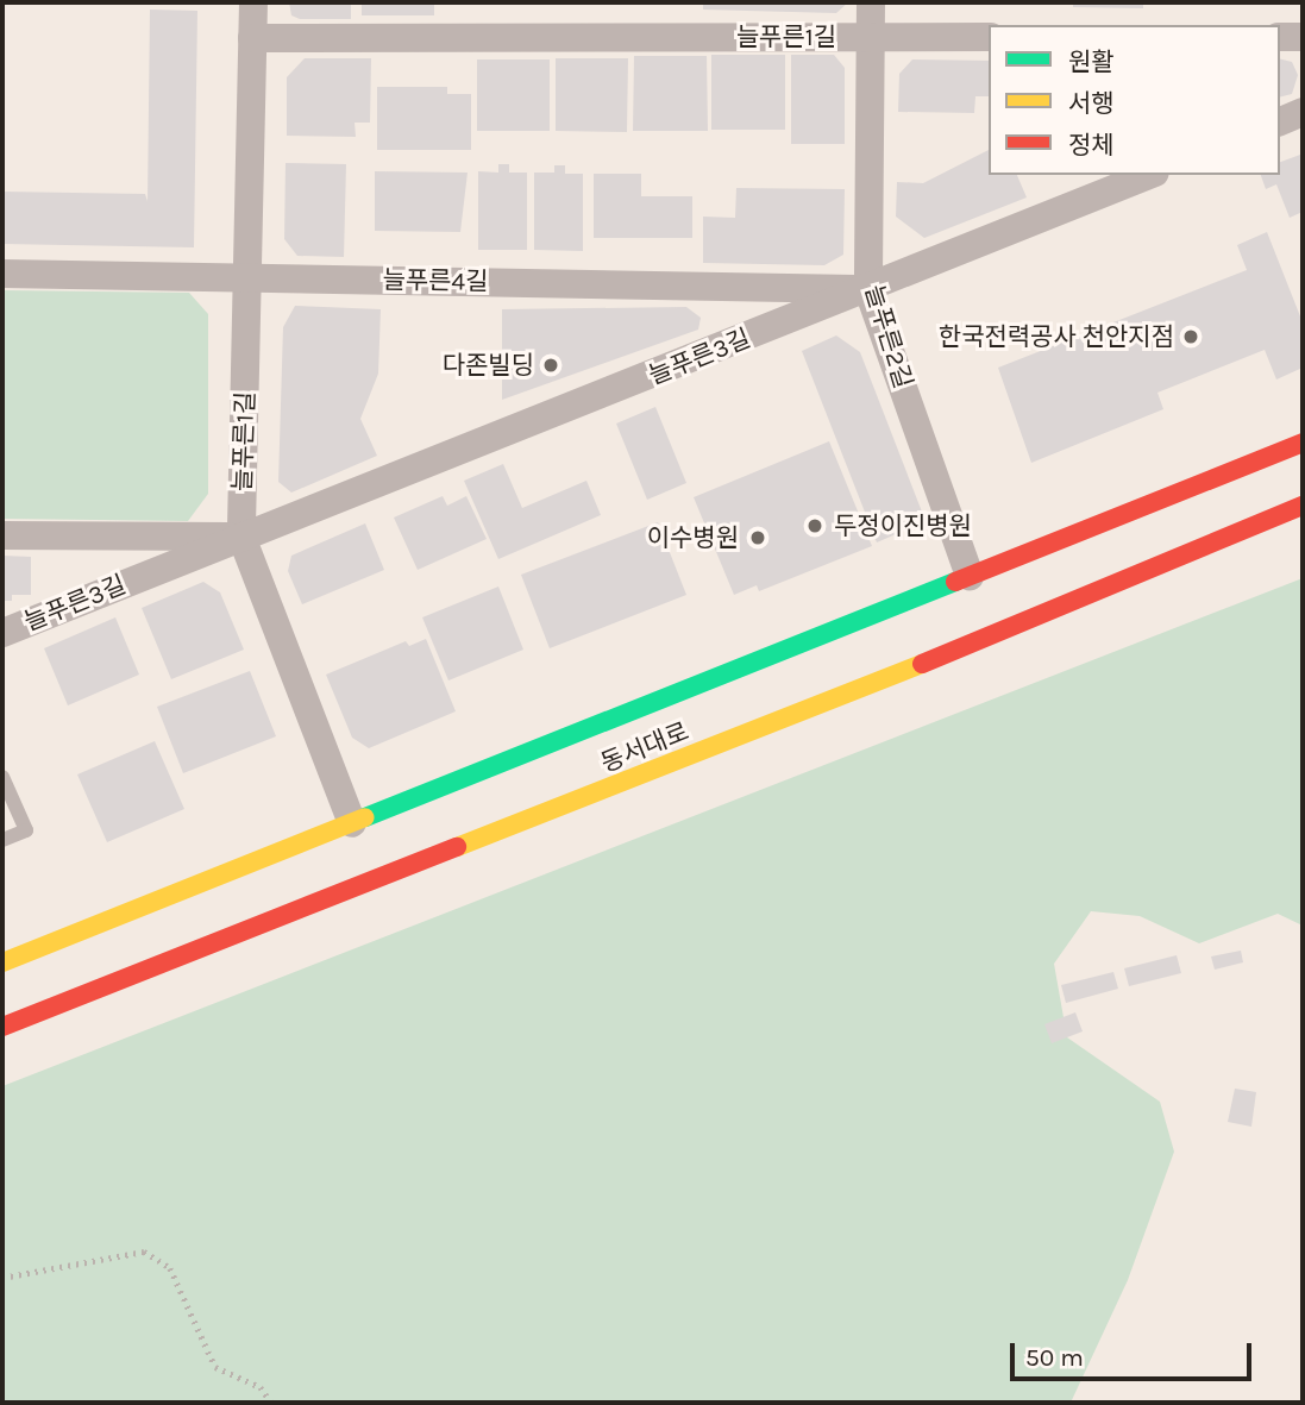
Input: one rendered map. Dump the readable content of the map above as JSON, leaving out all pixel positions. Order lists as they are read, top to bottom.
{
  "streets": {
    "main road": ["동서대로"],
    "street": [
      "늘푸른1길",
      "늘푸른4길",
      "늘푸른2길",
      "늘푸른3길"
    ]
  },
  "crossings": [
    ["늘푸른1길", "늘푸른4길"],
    ["늘푸른1길", "늘푸른2길"],
    ["늘푸른1길", "늘푸른3길"],
    ["늘푸른1길", "동서대로"],
    ["늘푸른4길", "늘푸른2길"],
    ["늘푸른4길", "늘푸른3길"],
    ["늘푸른2길", "늘푸른3길"],
    ["늘푸른2길", "동서대로"]
  ],
  "places": [
    "한국전력공사 천안지점",
    "다존빌딩",
    "두정이진병원",
    "이수병원"
  ],
  "legend": ["원활", "서행", "정체"],
  "scale_bar": "50 m"
}
